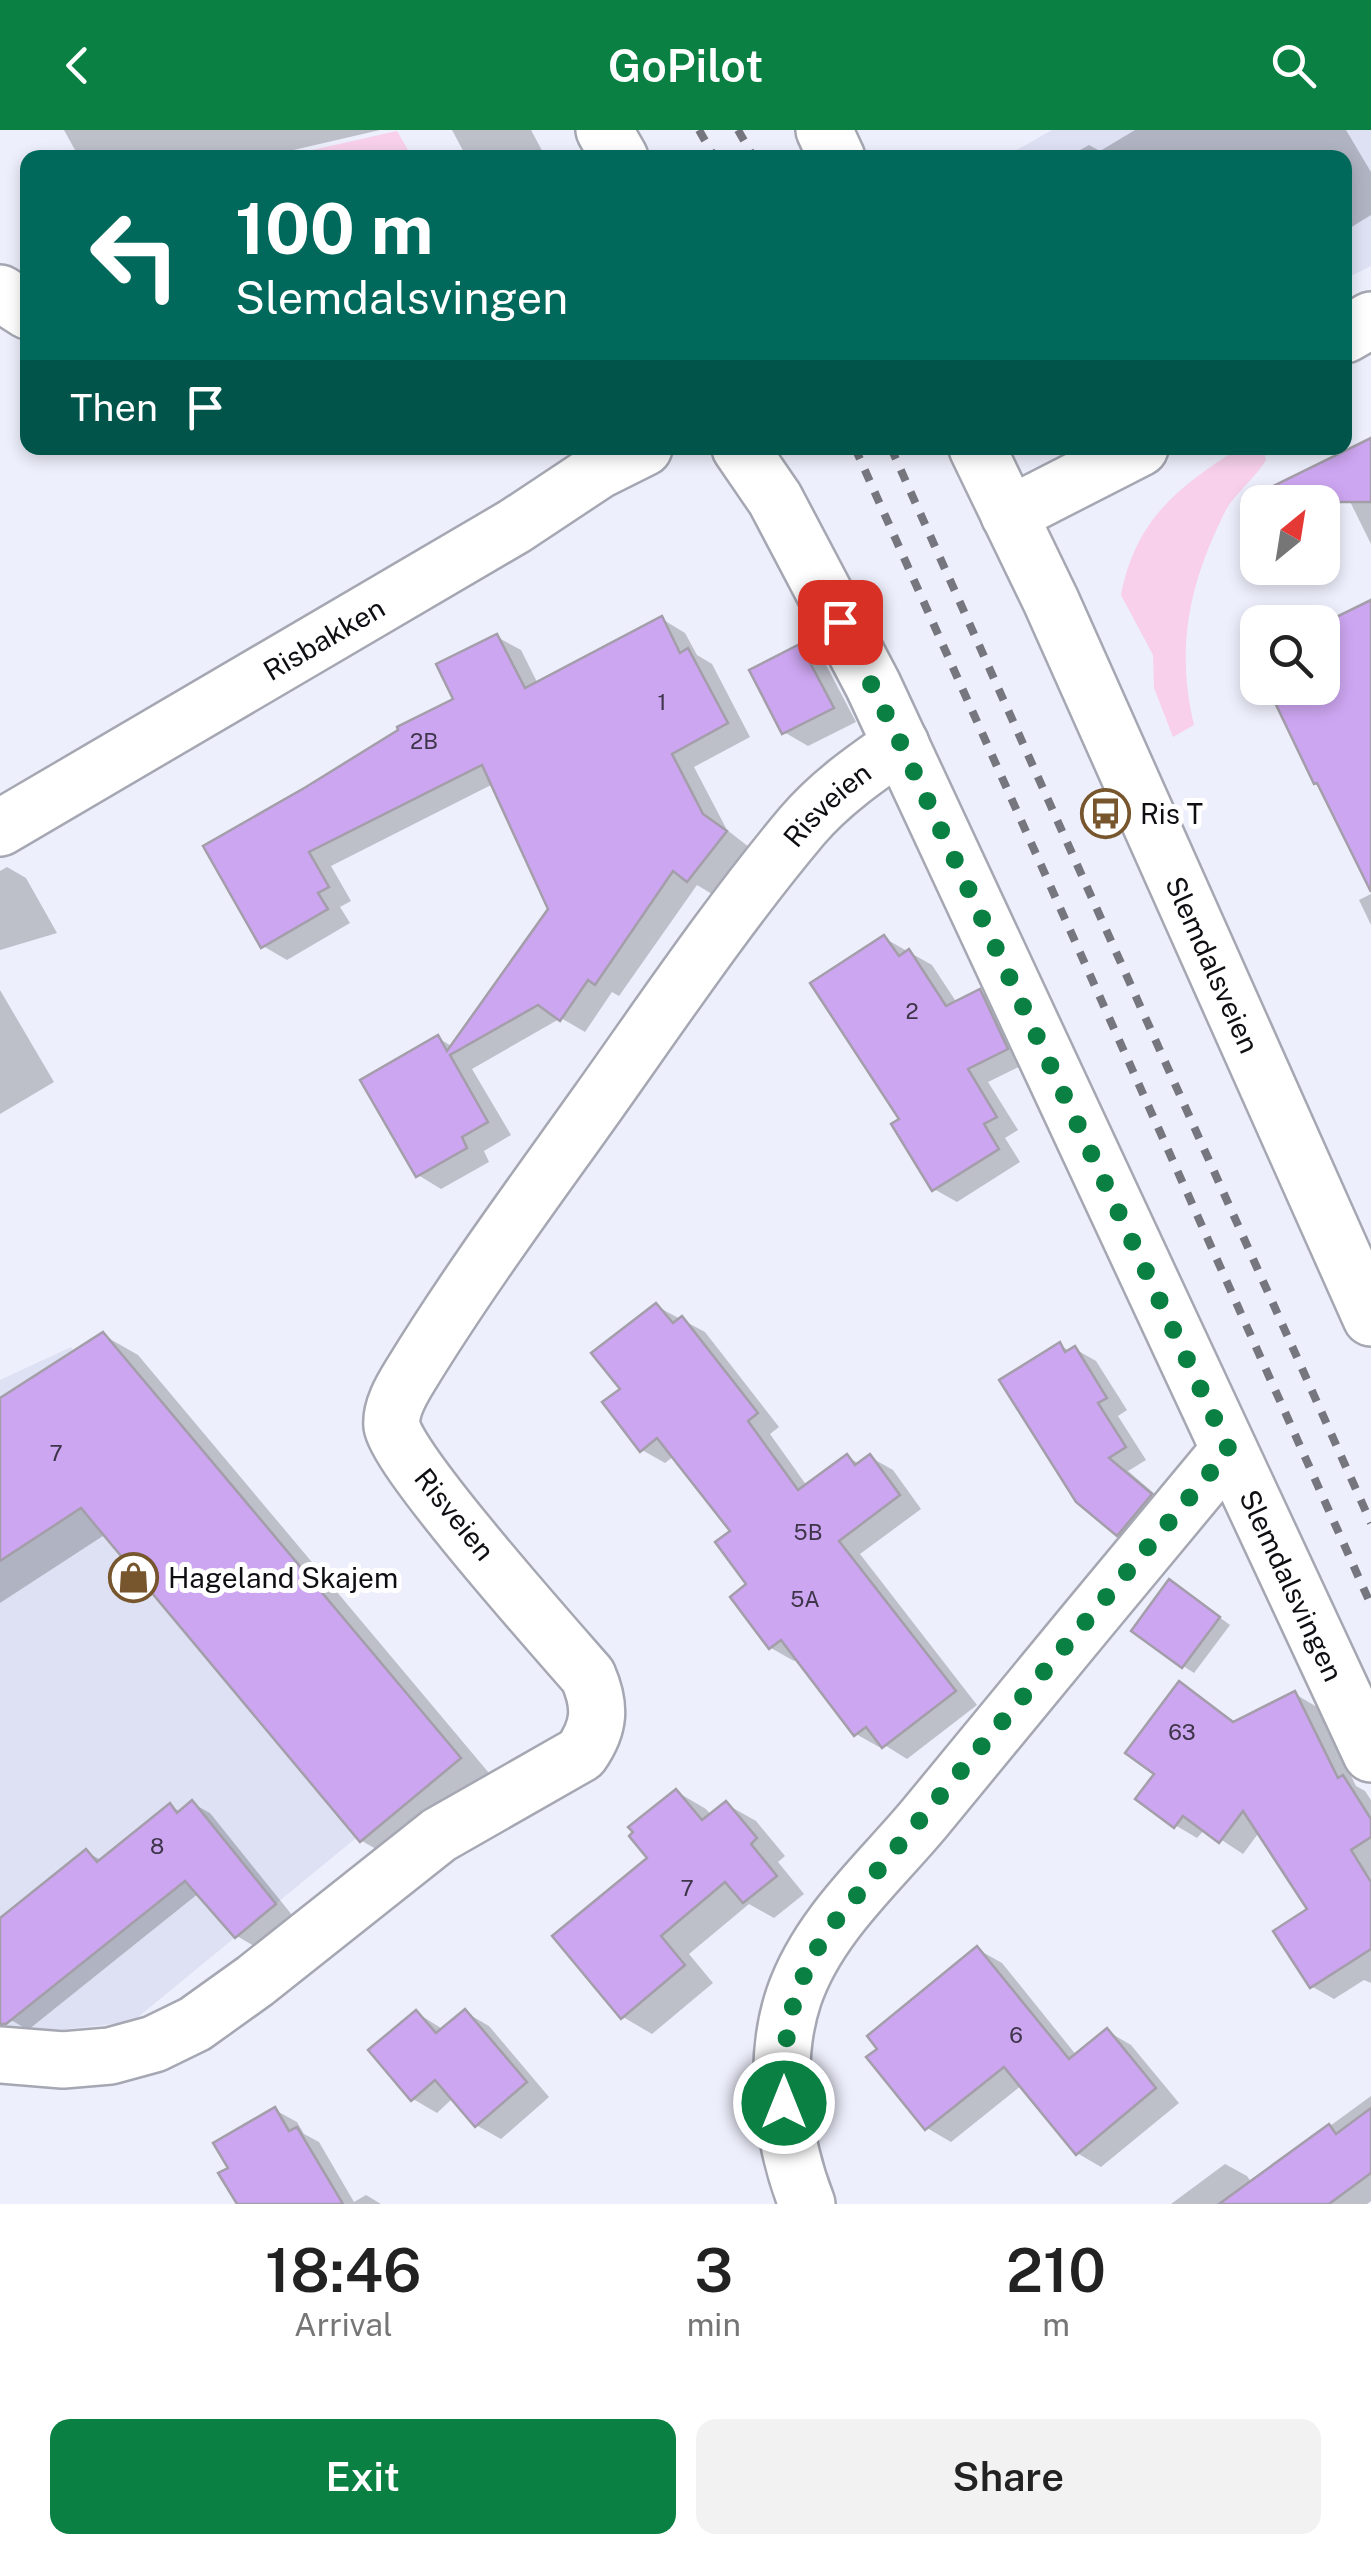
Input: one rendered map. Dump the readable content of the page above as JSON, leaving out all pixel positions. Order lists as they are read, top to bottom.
{
  "streets": {
    "street": [
      "Risbakken",
      "Risveien",
      "Slemdalsveien",
      "Slemdalsvingen"
    ]
  },
  "crossings": [
    ["Risveien", "Slemdalsvingen"]
  ],
  "places": {
    "bus stop": ["Ris T"],
    "shop": ["Hageland Skajem"]
  },
  "house_numbers": [
    "1",
    "2B",
    "2",
    "7",
    "5B",
    "5A",
    "63",
    "8",
    "7",
    "6"
  ],
  "north": "top right",
  "page": {
    "header": "GoPilot",
    "turn": ["100 m", "Slemdalsvingen"],
    "then": "Then",
    "eta": [
      "18:46",
      "Arrival",
      "3",
      "min",
      "210",
      "m"
    ],
    "buttons": ["Exit", "Share"]
  }
}
